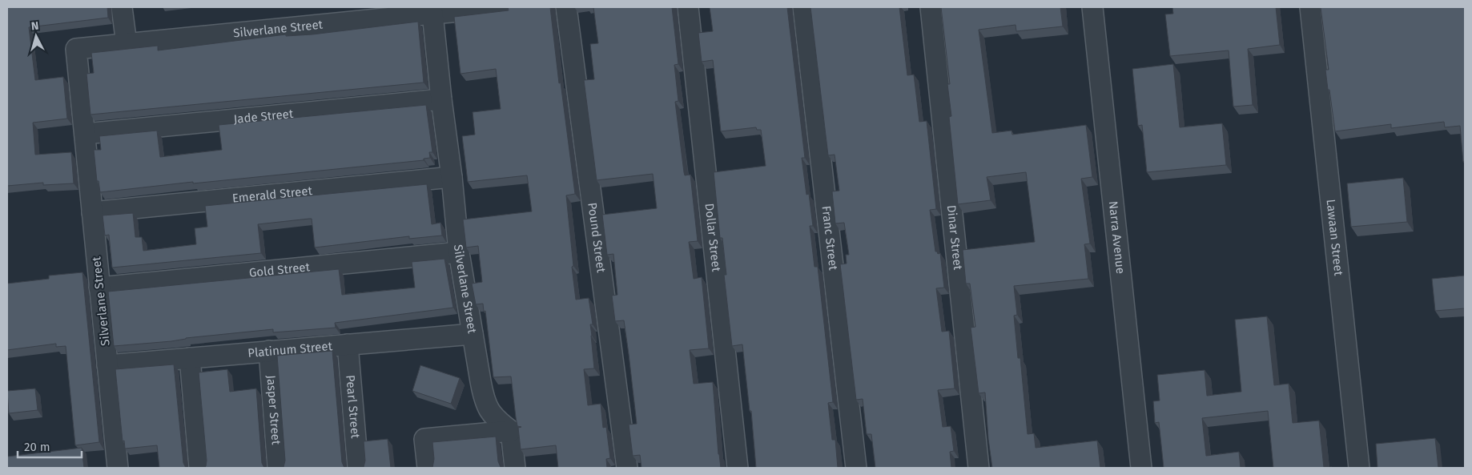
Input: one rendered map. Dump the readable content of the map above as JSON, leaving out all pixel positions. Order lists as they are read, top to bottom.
{
  "streets": {
    "street": [
      "Silverlane Street",
      "Jade Street",
      "Emerald Street",
      "Pound Street",
      "Dollar Street",
      "Dinar Street",
      "Narra Avenue",
      "Lawaan Street",
      "Franc Street",
      "Gold Street",
      "Platinum Street",
      "Pearl Street",
      "Jasper Street"
    ]
  },
  "crossings": [
    ["Silverlane Street", "Jade Street"],
    ["Silverlane Street", "Emerald Street"],
    ["Silverlane Street", "Gold Street"],
    ["Silverlane Street", "Platinum Street"],
    ["Platinum Street", "Pearl Street"],
    ["Platinum Street", "Jasper Street"]
  ],
  "scale_bar": "20 m",
  "north": "top"
}
